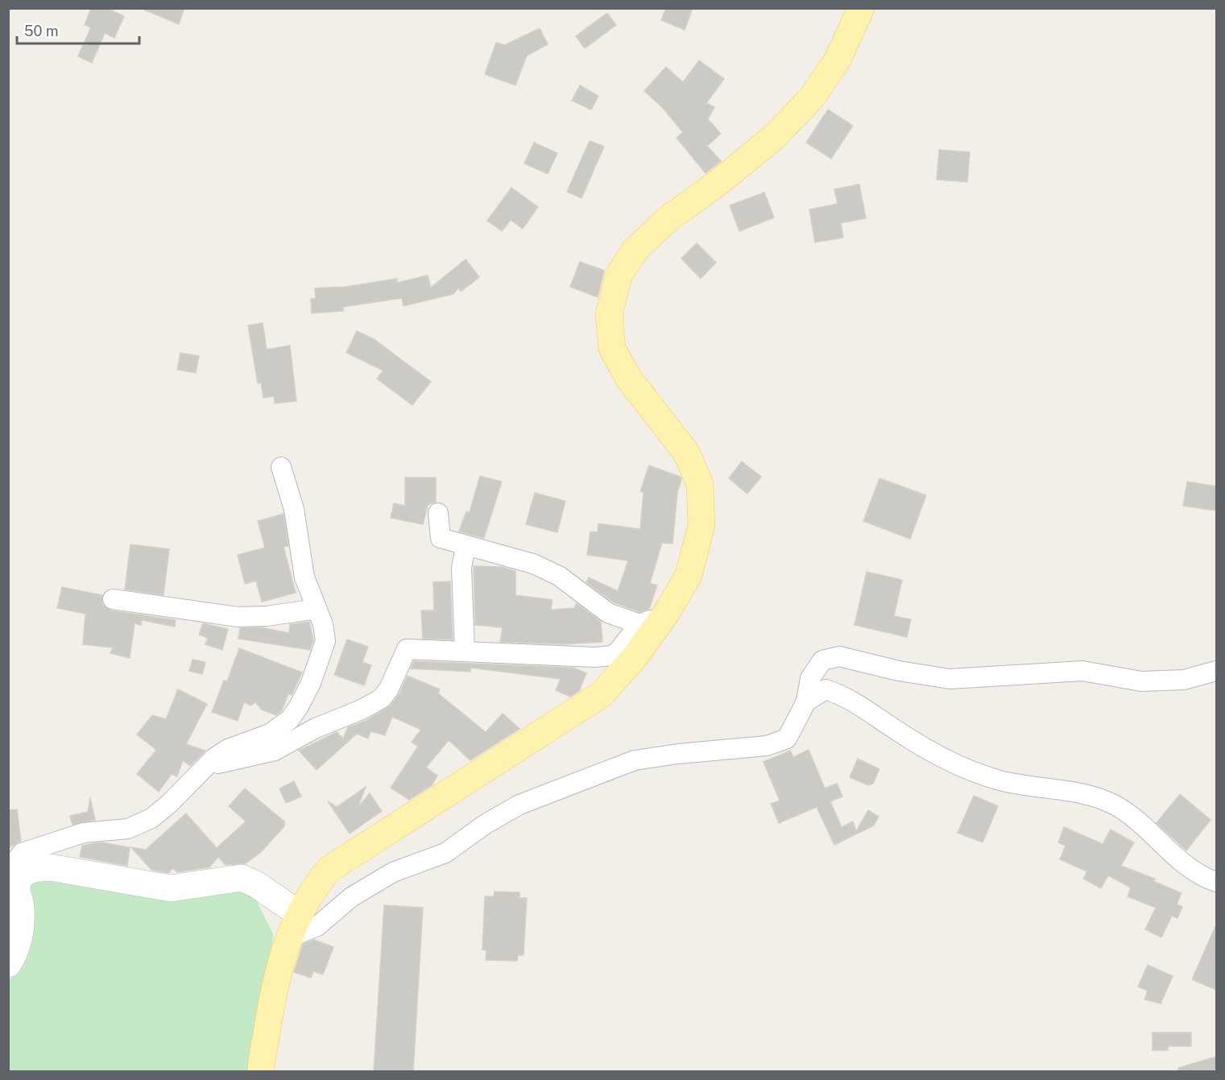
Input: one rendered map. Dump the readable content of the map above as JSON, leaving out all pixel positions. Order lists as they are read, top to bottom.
{
  "scale_bar": "50 m"
}
